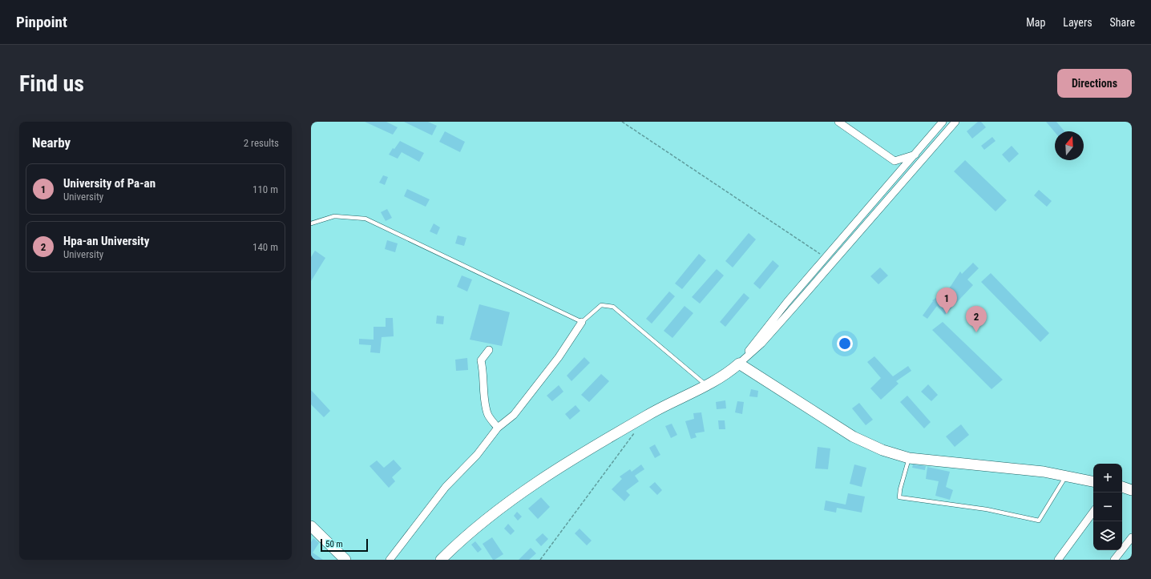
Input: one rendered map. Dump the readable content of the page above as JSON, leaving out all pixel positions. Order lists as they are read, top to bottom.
{
  "scale_bar": "50 m",
  "north": "top",
  "page": {
    "header": "Pinpoint",
    "nav": ["Map", "Layers", "Share"],
    "buttons": "Directions",
    "title": "Find us",
    "heading": ["Nearby", "2 results"],
    "list": [
      {
        "mark": "1",
        "name": "University of Pa-an",
        "note": "University",
        "value": "110 m"
      },
      {
        "mark": "2",
        "name": "Hpa-an University",
        "note": "University",
        "value": "140 m"
      }
    ],
    "pins": ["1", "2"],
    "map_buttons": ["+", "−"],
    "scale": "50 m"
  }
}
